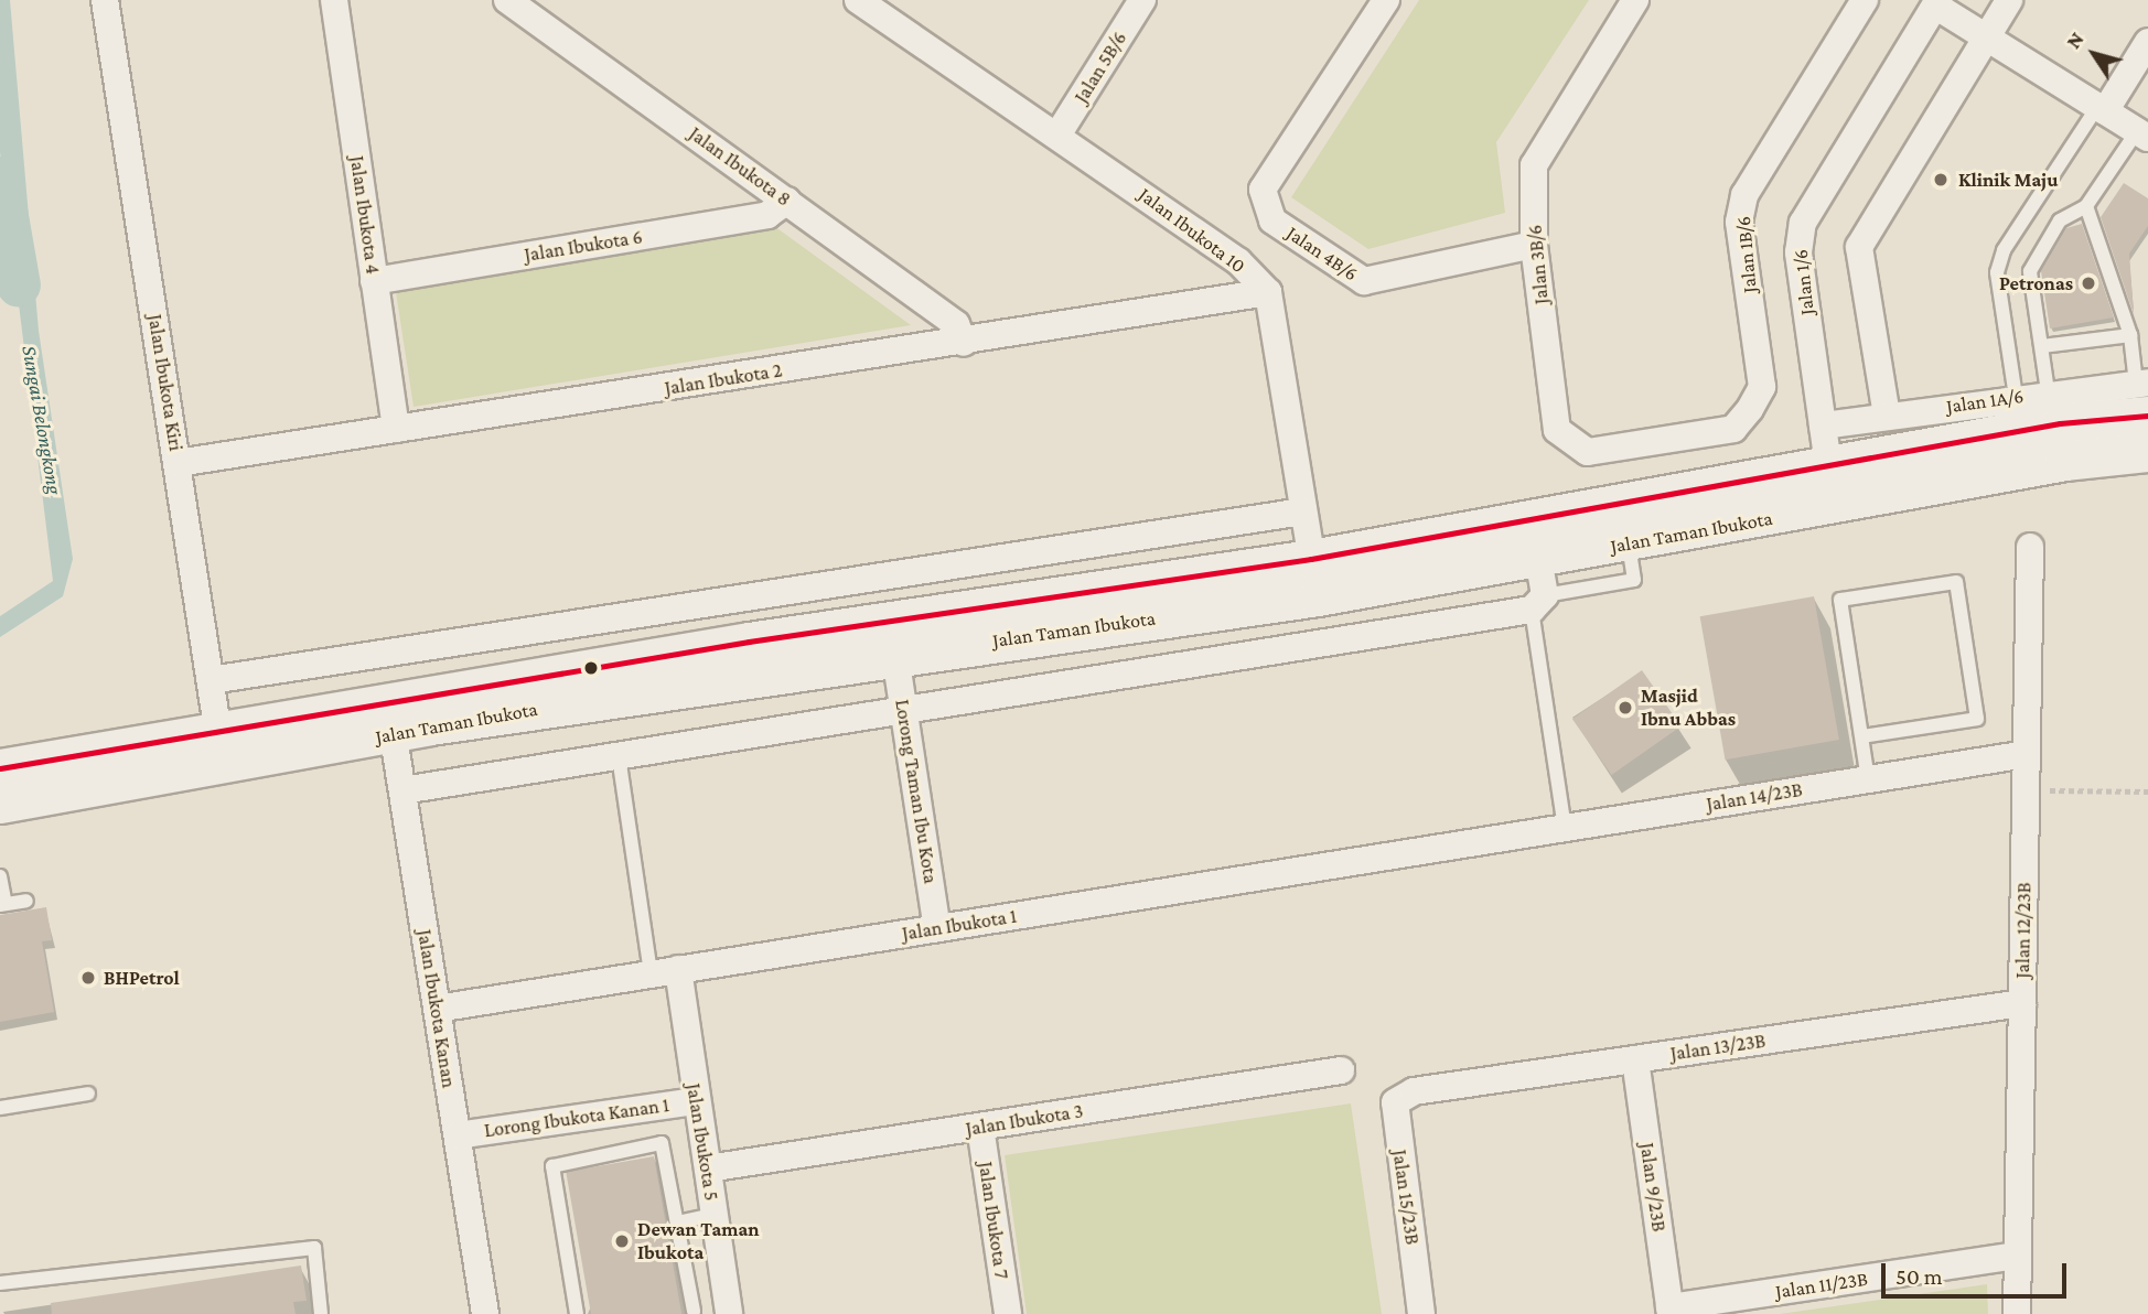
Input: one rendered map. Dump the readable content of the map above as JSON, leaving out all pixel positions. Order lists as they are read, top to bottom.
{
  "streets": {
    "main road": ["Jalan Taman Ibukota"],
    "street": [
      "Jalan 5B/6",
      "Jalan Ibukota 8",
      "Jalan Ibukota 4",
      "Jalan Ibukota 10",
      "Jalan Ibukota 6",
      "Jalan 4B/6",
      "Jalan 1B/6",
      "Jalan 3B/6",
      "Jalan 1/6",
      "Jalan Ibukota 2",
      "Jalan Ibukota Kiri",
      "Jalan 1A/6",
      "Lorong Taman Ibu Kota",
      "Jalan 14/23B",
      "Jalan Ibukota 1",
      "Jalan 12/23B",
      "Jalan Ibukota Kanan",
      "Jalan 13/23B",
      "Lorong Ibukota Kanan 1",
      "Jalan Ibukota 3",
      "Jalan Ibukota 5",
      "Jalan 9/23B",
      "Jalan 15/23B",
      "Jalan Ibukota 7",
      "Jalan 11/23B"
    ]
  },
  "crossings": [
    ["Jalan 5B/6", "Jalan Ibukota 10"],
    ["Jalan Ibukota 8", "Jalan Ibukota 6"],
    ["Jalan Ibukota 8", "Jalan Ibukota 2"],
    ["Jalan Ibukota 4", "Jalan Ibukota 6"],
    ["Jalan Ibukota 4", "Jalan Ibukota 2"],
    ["Jalan Ibukota 10", "Jalan Ibukota 2"],
    ["Jalan 4B/6", "Jalan 3B/6"],
    ["Jalan 1B/6", "Jalan 3B/6"],
    ["Jalan 1/6", "Jalan 1A/6"],
    ["Jalan 1/6", "Jalan Taman Ibukota"],
    ["Jalan Ibukota 2", "Jalan Ibukota Kiri"],
    ["Jalan Ibukota Kiri", "Jalan Taman Ibukota"],
    ["Jalan 1A/6", "Jalan Taman Ibukota"],
    ["Jalan Taman Ibukota", "Lorong Taman Ibu Kota"],
    ["Jalan Taman Ibukota", "Jalan Ibukota Kanan"],
    ["Lorong Taman Ibu Kota", "Jalan Ibukota 1"],
    ["Jalan 14/23B", "Jalan Ibukota 1"],
    ["Jalan 14/23B", "Jalan 12/23B"],
    ["Jalan Ibukota 1", "Jalan Ibukota Kanan"],
    ["Jalan Ibukota 1", "Jalan Ibukota 5"],
    ["Jalan 12/23B", "Jalan 13/23B"],
    ["Jalan 12/23B", "Jalan 11/23B"],
    ["Jalan Ibukota Kanan", "Lorong Ibukota Kanan 1"],
    ["Jalan 13/23B", "Jalan 9/23B"],
    ["Jalan 13/23B", "Jalan 15/23B"],
    ["Lorong Ibukota Kanan 1", "Jalan Ibukota 5"],
    ["Jalan Ibukota 3", "Jalan Ibukota 5"],
    ["Jalan Ibukota 3", "Jalan Ibukota 7"],
    ["Jalan 9/23B", "Jalan 11/23B"]
  ],
  "water": ["Sungai Belongkong"],
  "places": [
    "Klinik Maju",
    "Petronas",
    "Masjid Ibnu Abbas",
    "BHPetrol",
    "Dewan Taman Ibukota"
  ],
  "scale_bar": "50 m",
  "north": "top left"
}
